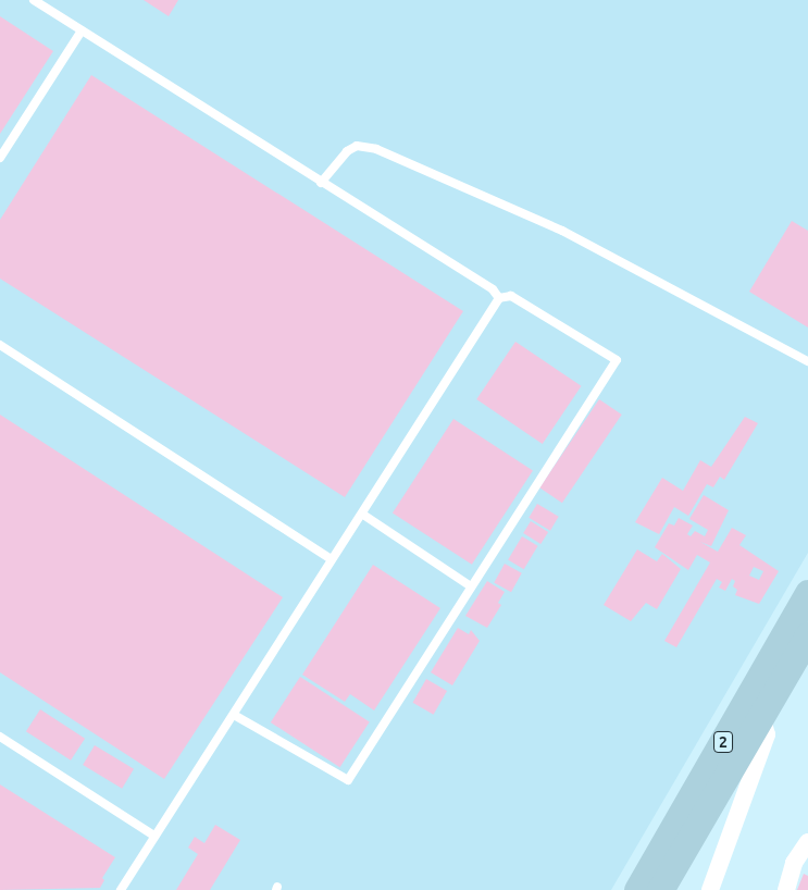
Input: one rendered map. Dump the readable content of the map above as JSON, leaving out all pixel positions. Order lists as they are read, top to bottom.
{
  "streets": {
    "main road": ["2"]
  }
}
